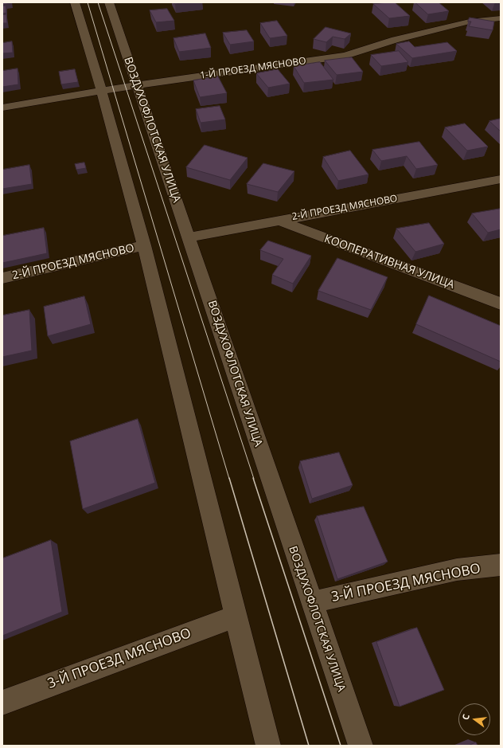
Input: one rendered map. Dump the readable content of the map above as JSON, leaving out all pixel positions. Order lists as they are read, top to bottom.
{
  "streets": {
    "street": [
      "1-Й ПРОЕЗД МЯСНОВО",
      "ВОЗДУХОФЛОТСКАЯ УЛИЦА",
      "2-Й ПРОЕЗД МЯСНОВО",
      "КООПЕРАТИВНАЯ УЛИЦА",
      "3-Й ПРОЕЗД МЯСНОВО"
    ]
  },
  "crossings": [
    ["1-Й ПРОЕЗД МЯСНОВО", "ВОЗДУХОФЛОТСКАЯ УЛИЦА"],
    ["ВОЗДУХОФЛОТСКАЯ УЛИЦА", "2-Й ПРОЕЗД МЯСНОВО"],
    ["ВОЗДУХОФЛОТСКАЯ УЛИЦА", "3-Й ПРОЕЗД МЯСНОВО"],
    ["2-Й ПРОЕЗД МЯСНОВО", "КООПЕРАТИВНАЯ УЛИЦА"]
  ],
  "north": "left"
}
